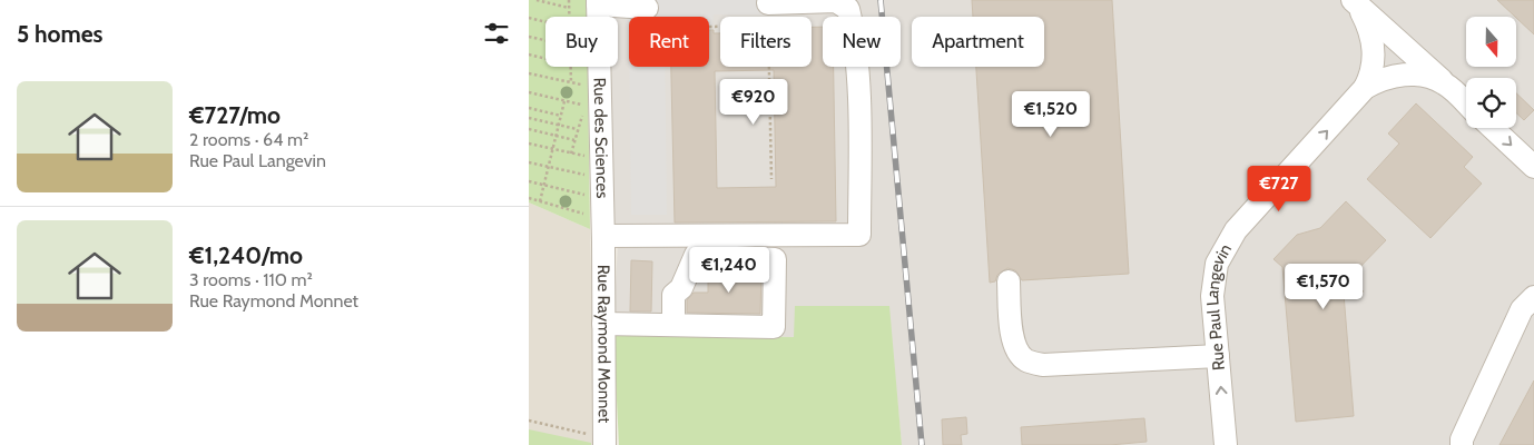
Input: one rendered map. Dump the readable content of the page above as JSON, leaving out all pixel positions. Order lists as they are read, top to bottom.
{
  "streets": {
    "street": ["Rue des Sciences", "Rue Paul Langevin", "Rue Raymond Monnet"]
  },
  "crossings": [
    ["Rue des Sciences", "Rue Raymond Monnet"]
  ],
  "one_way": ["Rue Paul Langevin"],
  "north": "bottom",
  "page": {
    "heading": "5 homes",
    "chip": [
      "Buy",
      "Rent",
      "Filters",
      "New",
      "Apartment"
    ],
    "list": [
      {
        "name": "€727/mo",
        "note": "2 rooms · 64 m² · Rue Paul Langevin"
      },
      {
        "name": "€1,240/mo",
        "note": "3 rooms · 110 m² · Rue Raymond Monnet"
      }
    ],
    "price": [
      "€920",
      "€1,520",
      "€727",
      "€1,240",
      "€1,570"
    ]
  }
}
